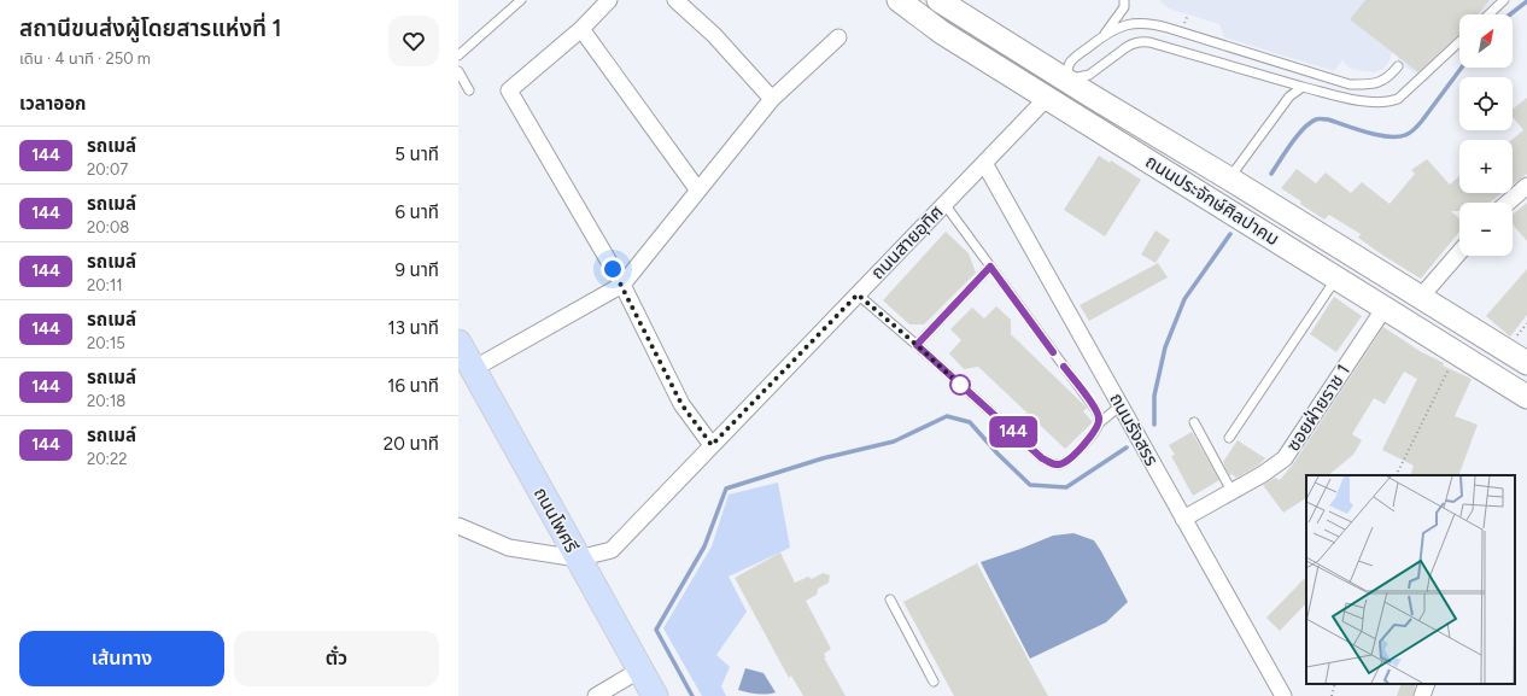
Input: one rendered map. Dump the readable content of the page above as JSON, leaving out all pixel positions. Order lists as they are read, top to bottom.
{
  "streets": {
    "main road": ["ถนนโพศรี"],
    "street": [
      "ถนนประจักษ์ศิลปาคม",
      "ถนนสายอุทิศ",
      "ซอยฝ่ายราช 1",
      "ถนนรังสรร"
    ]
  },
  "crossings": [
    ["ถนนประจักษ์ศิลปาคม", "ถนนสายอุทิศ"],
    ["ถนนประจักษ์ศิลปาคม", "ซอยฝ่ายราช 1"],
    ["ถนนสายอุทิศ", "ถนนรังสรร"],
    ["ถนนสายอุทิศ", "ถนนโพศรี"],
    ["ซอยฝ่ายราช 1", "ถนนรังสรร"]
  ],
  "lines": ["bus line 144"],
  "north": "top right",
  "page": {
    "heading": [
      ["สถานีขนส่งผู้โดยสารแห่งที่ 1", "เดิน · 4 นาที · 250 m"],
      "เวลาออก"
    ],
    "on_map": "144",
    "map_buttons": ["+", "−"],
    "list": [
      {
        "mark": "144",
        "name": "รถเมล์",
        "note": "20:07",
        "value": "5 นาที"
      },
      {
        "mark": "144",
        "name": "รถเมล์",
        "note": "20:08",
        "value": "6 นาที"
      },
      {
        "mark": "144",
        "name": "รถเมล์",
        "note": "20:11",
        "value": "9 นาที"
      },
      {
        "mark": "144",
        "name": "รถเมล์",
        "note": "20:15",
        "value": "13 นาที"
      },
      {
        "mark": "144",
        "name": "รถเมล์",
        "note": "20:18",
        "value": "16 นาที"
      },
      {
        "mark": "144",
        "name": "รถเมล์",
        "note": "20:22",
        "value": "20 นาที"
      }
    ],
    "buttons": ["เส้นทาง", "ตั๋ว"]
  }
}
